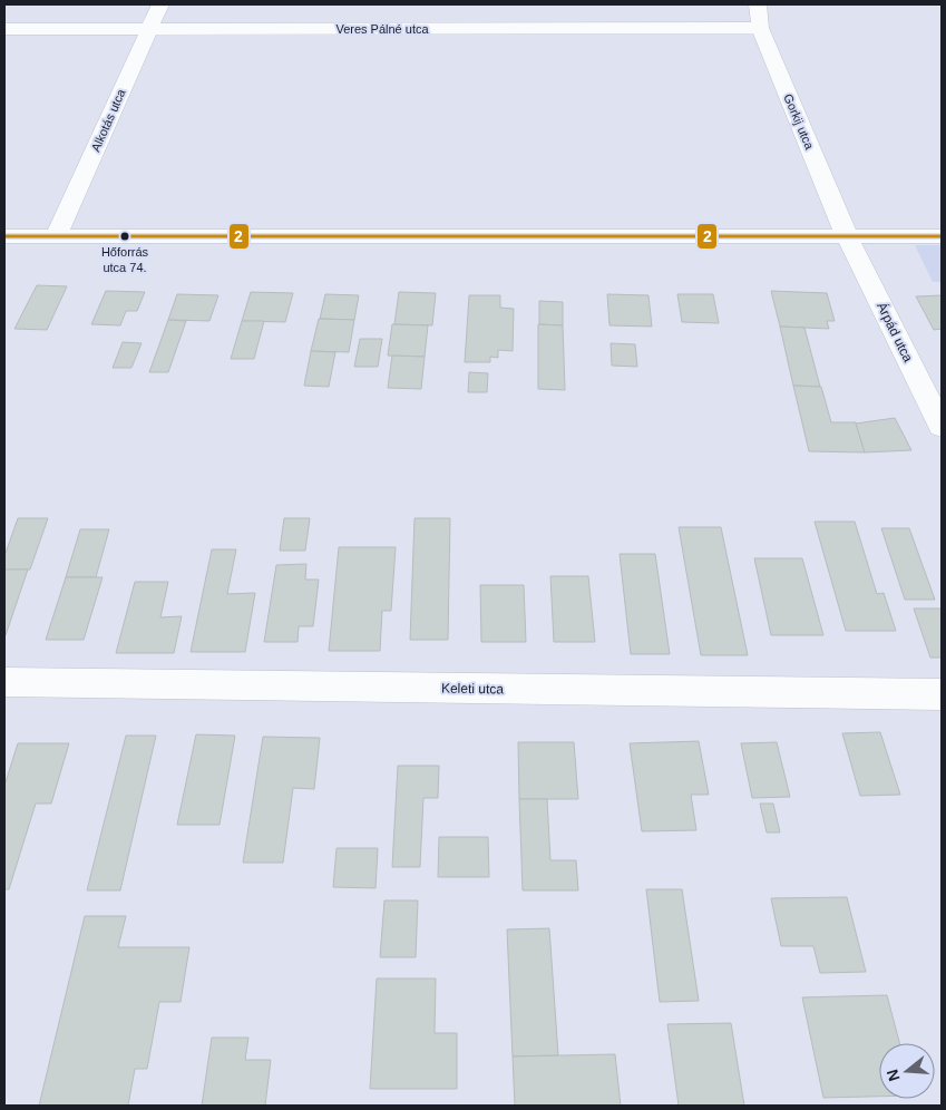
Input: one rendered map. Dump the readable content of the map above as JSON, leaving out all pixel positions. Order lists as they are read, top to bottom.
{
  "streets": {
    "street": [
      "Veres Pálné utca",
      "Alkotás utca",
      "Gorkij utca",
      "Árpád utca",
      "Keleti utca"
    ]
  },
  "crossings": [
    ["Veres Pálné utca", "Alkotás utca"],
    ["Veres Pálné utca", "Gorkij utca"],
    ["Gorkij utca", "Árpád utca"]
  ],
  "places": ["Hőforrás utca 74."],
  "lines": ["transit line 2"],
  "north": "left"
}
